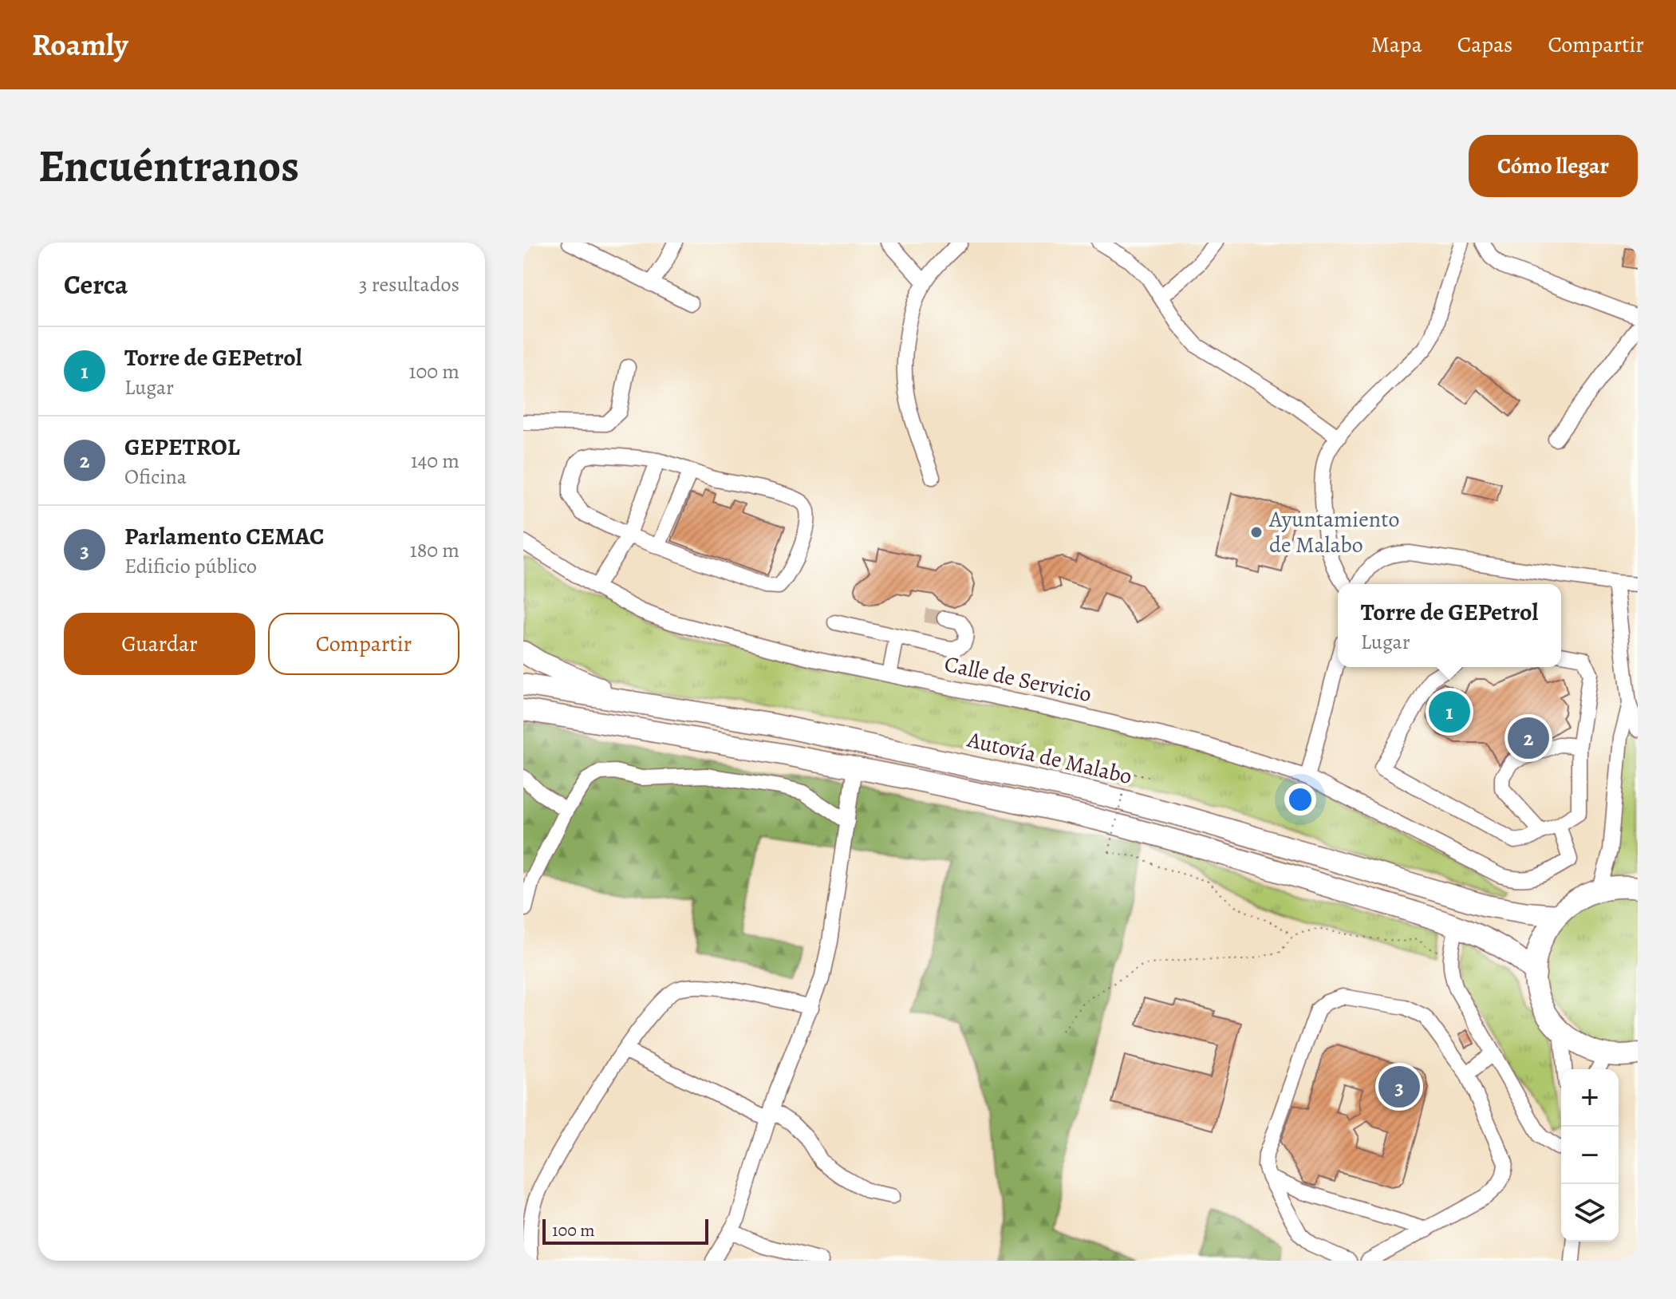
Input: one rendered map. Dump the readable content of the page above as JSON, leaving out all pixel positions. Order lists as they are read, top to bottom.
{
  "streets": {
    "highway": ["Autovía de Malabo"],
    "street": ["Calle de Servicio"]
  },
  "places": ["Ayuntamiento de Malabo"],
  "scale_bar": "100 m",
  "page": {
    "header": "Roamly",
    "nav": ["Mapa", "Capas", "Compartir"],
    "buttons": [
      "Cómo llegar",
      ["Guardar", "Compartir"]
    ],
    "title": "Encuéntranos",
    "heading": ["Cerca", "3 resultados"],
    "list": [
      {
        "mark": "1",
        "name": "Torre de GEPetrol",
        "note": "Lugar",
        "value": "100 m"
      },
      {
        "mark": "2",
        "name": "GEPETROL",
        "note": "Oficina",
        "value": "140 m"
      },
      {
        "mark": "3",
        "name": "Parlamento CEMAC",
        "note": "Edificio público",
        "value": "180 m"
      }
    ],
    "popup": ["Torre de GEPetrol", "Lugar"],
    "pins": ["1", "2", "3"],
    "map_buttons": ["+", "−"],
    "scale": "100 m"
  }
}
